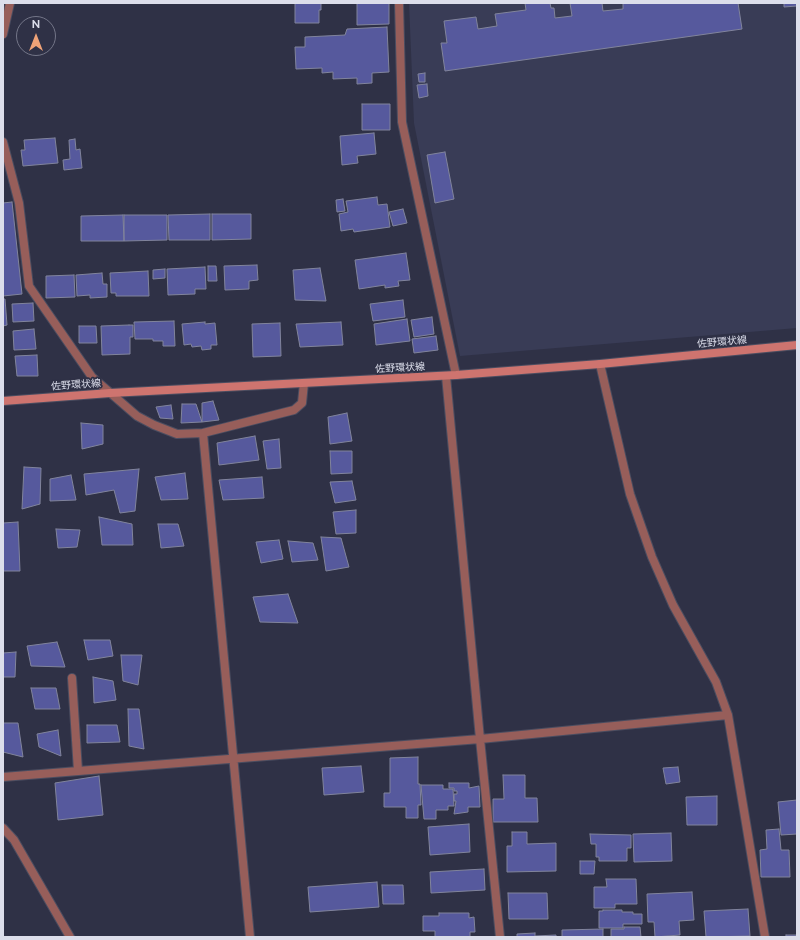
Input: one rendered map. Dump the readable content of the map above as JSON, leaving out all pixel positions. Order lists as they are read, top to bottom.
{
  "streets": {
    "main road": ["佐野環状線"]
  },
  "north": "top"
}
